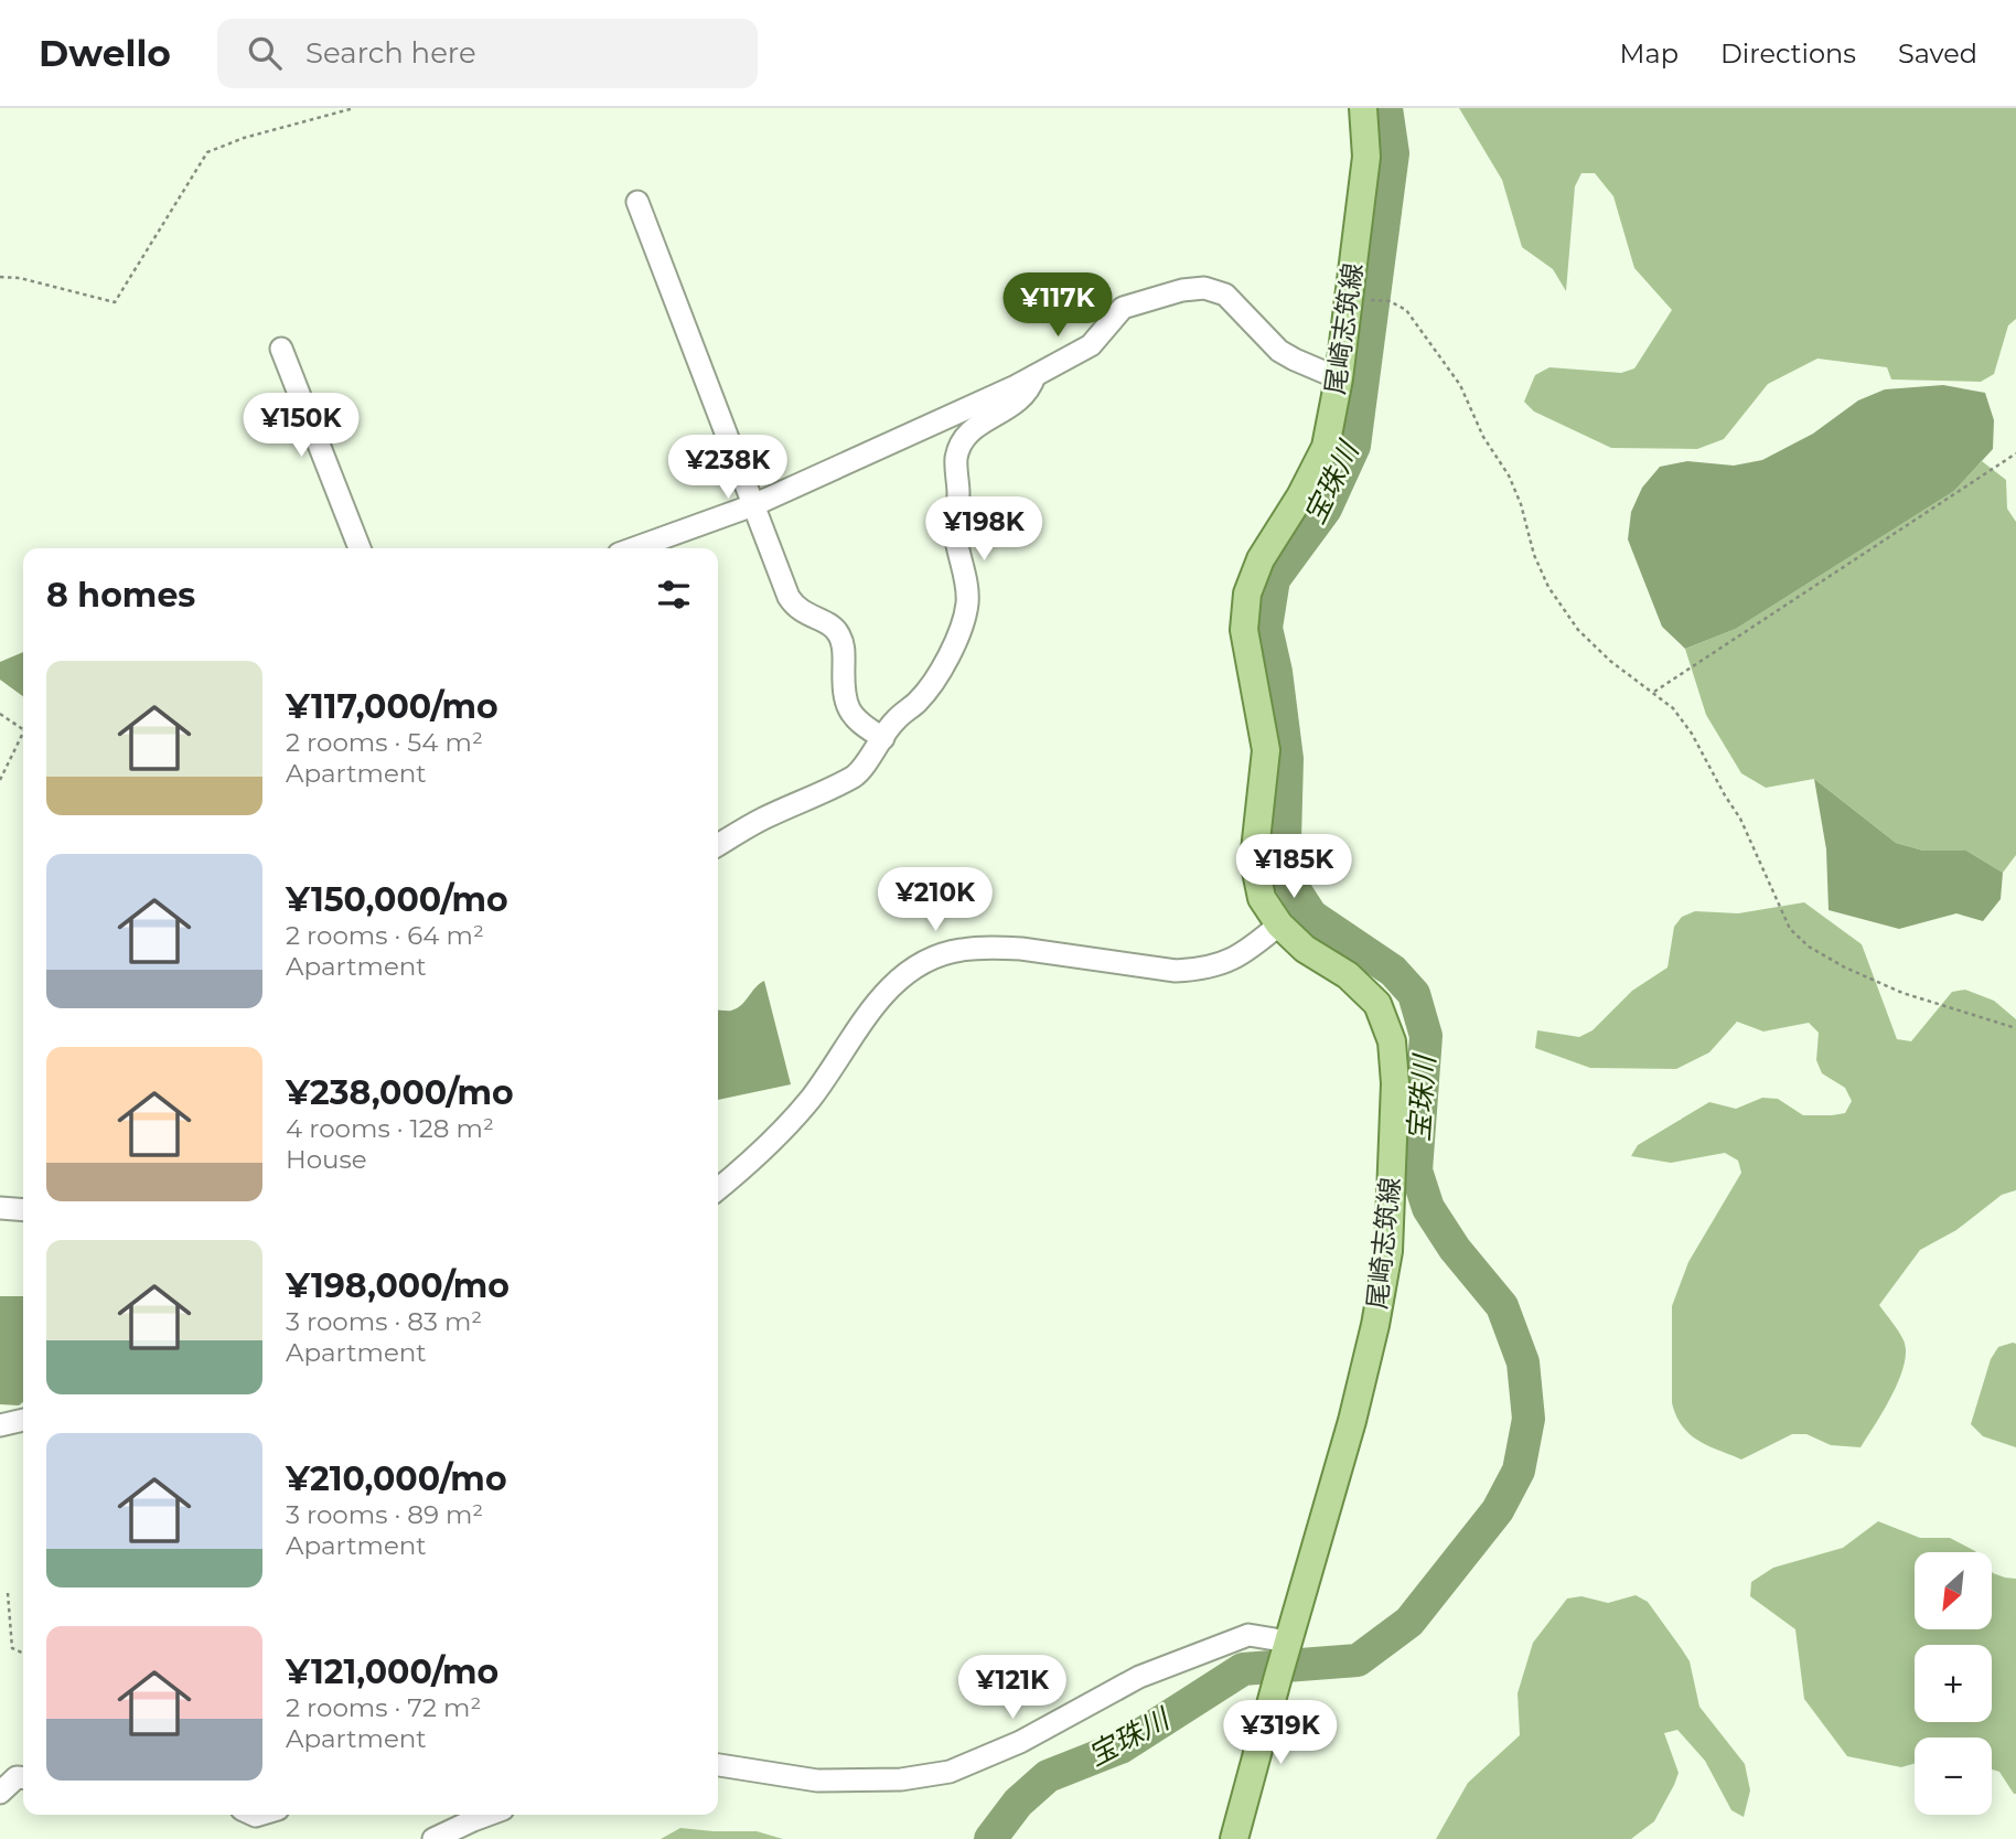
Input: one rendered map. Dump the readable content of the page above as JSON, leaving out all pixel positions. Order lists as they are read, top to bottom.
{
  "streets": {
    "main road": ["尾崎志筑線"]
  },
  "water": ["宝珠川"],
  "north": "bottom left",
  "page": {
    "header": "Dwello",
    "search": "Search here",
    "nav": ["Map", "Directions", "Saved"],
    "price": [
      "¥117K",
      "¥150K",
      "¥238K",
      "¥198K",
      "¥185K",
      "¥210K",
      "¥121K",
      "¥319K"
    ],
    "heading": "8 homes",
    "list": [
      {
        "name": "¥117,000/mo",
        "note": "2 rooms · 54 m² · Apartment"
      },
      {
        "name": "¥150,000/mo",
        "note": "2 rooms · 64 m² · Apartment"
      },
      {
        "name": "¥238,000/mo",
        "note": "4 rooms · 128 m² · House"
      },
      {
        "name": "¥198,000/mo",
        "note": "3 rooms · 83 m² · Apartment"
      },
      {
        "name": "¥210,000/mo",
        "note": "3 rooms · 89 m² · Apartment"
      },
      {
        "name": "¥121,000/mo",
        "note": "2 rooms · 72 m² · Apartment"
      }
    ],
    "map_buttons": ["+", "−"]
  }
}
